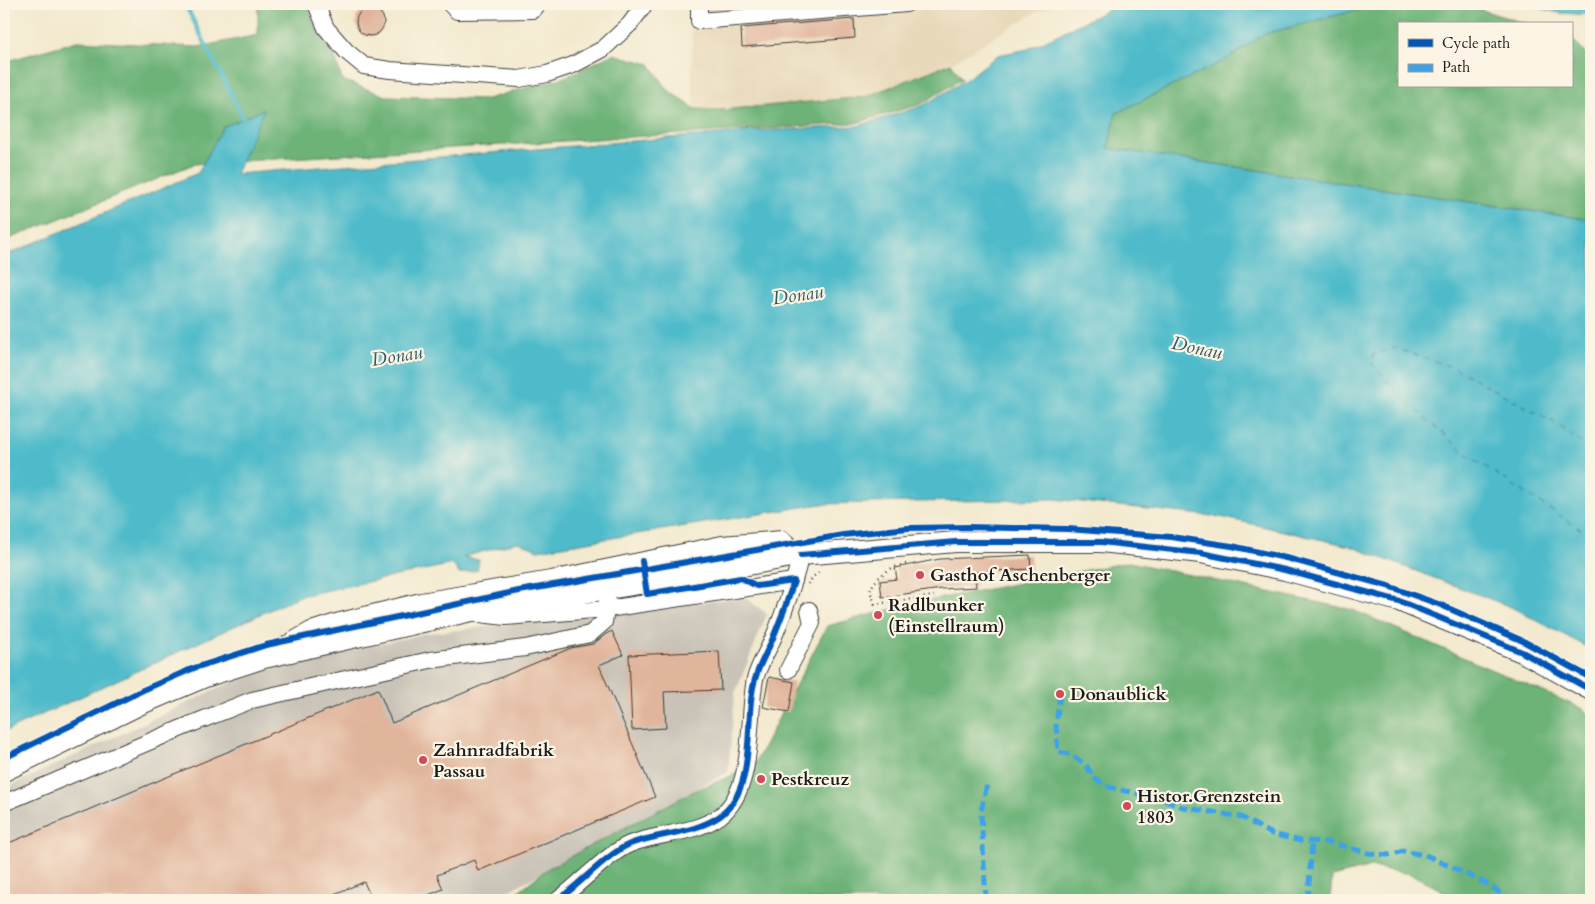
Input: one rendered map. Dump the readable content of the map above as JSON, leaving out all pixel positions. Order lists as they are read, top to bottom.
{
  "water": ["Donau"],
  "places": [
    "Gasthof Aschenberger",
    "Radlbunker (Einstellraum)",
    "Donaublick",
    "Zahnradfabrik Passau",
    "Pestkreuz",
    "Histor.Grenzstein 1803"
  ],
  "legend": ["Cycle path", "Path"]
}
